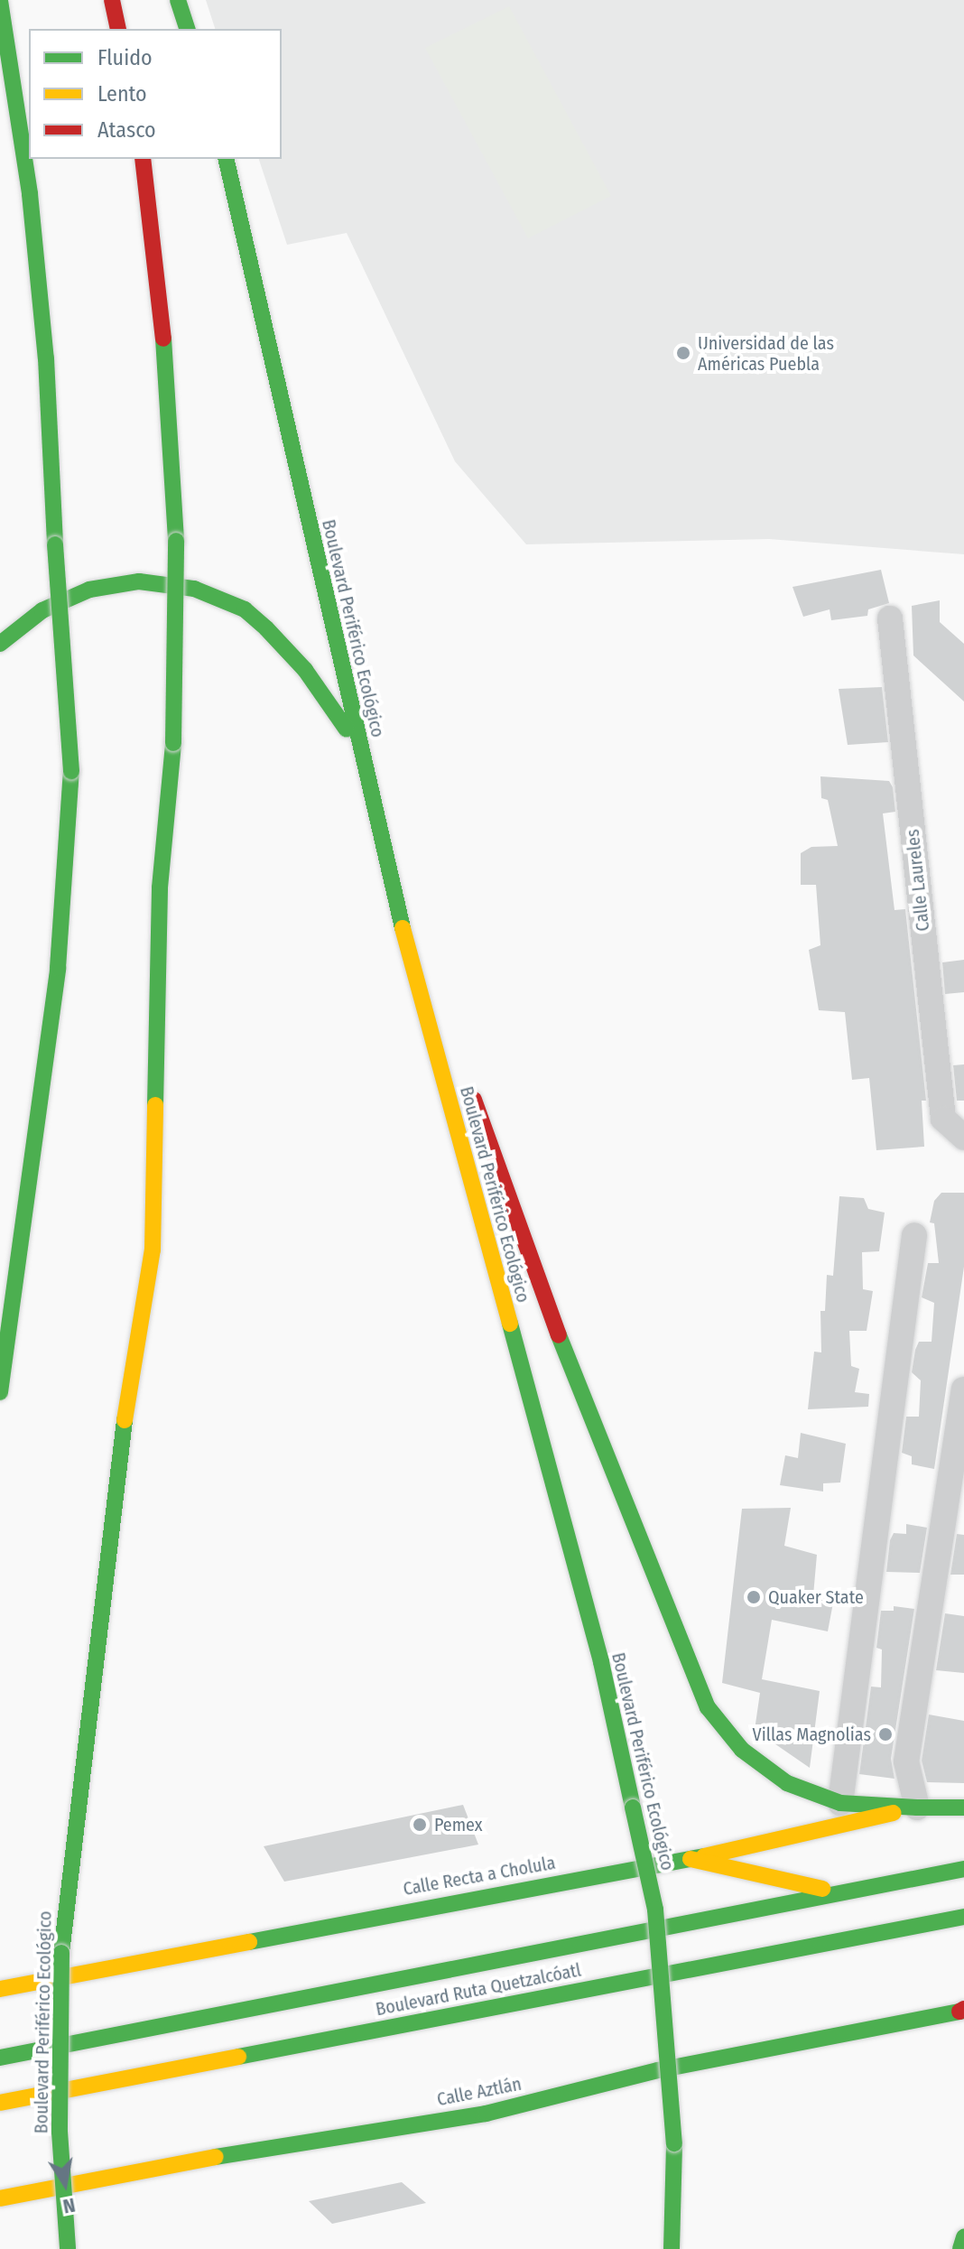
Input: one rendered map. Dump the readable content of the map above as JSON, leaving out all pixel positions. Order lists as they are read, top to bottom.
{
  "streets": {
    "main road": [
      "Boulevard Periférico Ecológico",
      "Calle Recta a Cholula",
      "Boulevard Ruta Quetzalcóatl",
      "Calle Aztlán"
    ],
    "street": ["Calle Laureles"]
  },
  "places": [
    "Universidad de las Américas Puebla",
    "Quaker State",
    "Villas Magnolias",
    "Pemex"
  ],
  "legend": ["Fluido", "Lento", "Atasco"],
  "north": "bottom"
}
